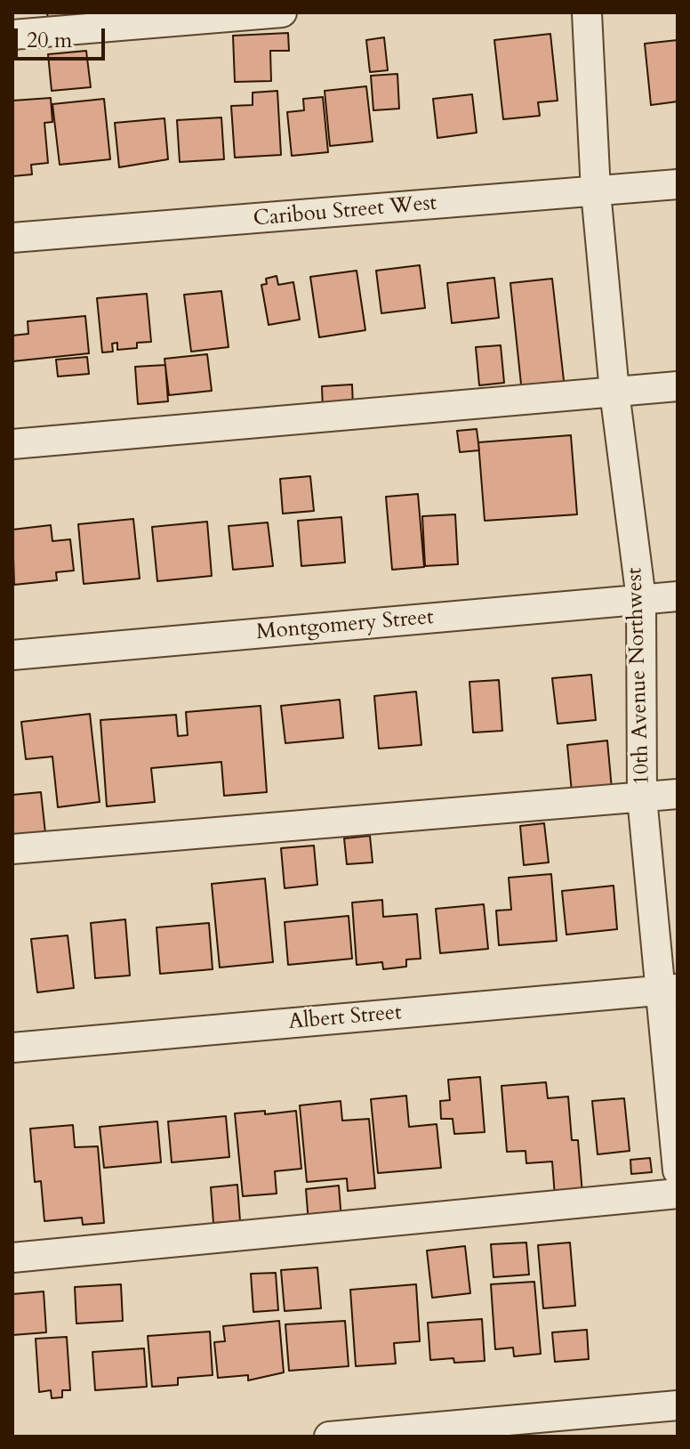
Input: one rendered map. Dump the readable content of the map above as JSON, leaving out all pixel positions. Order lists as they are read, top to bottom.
{
  "streets": {
    "street": [
      "Caribou Street West",
      "Montgomery Street",
      "10th Avenue Northwest",
      "Albert Street"
    ]
  },
  "crossings": [
    ["Caribou Street West", "10th Avenue Northwest"],
    ["Montgomery Street", "10th Avenue Northwest"],
    ["10th Avenue Northwest", "Albert Street"]
  ],
  "scale_bar": "20 m"
}
